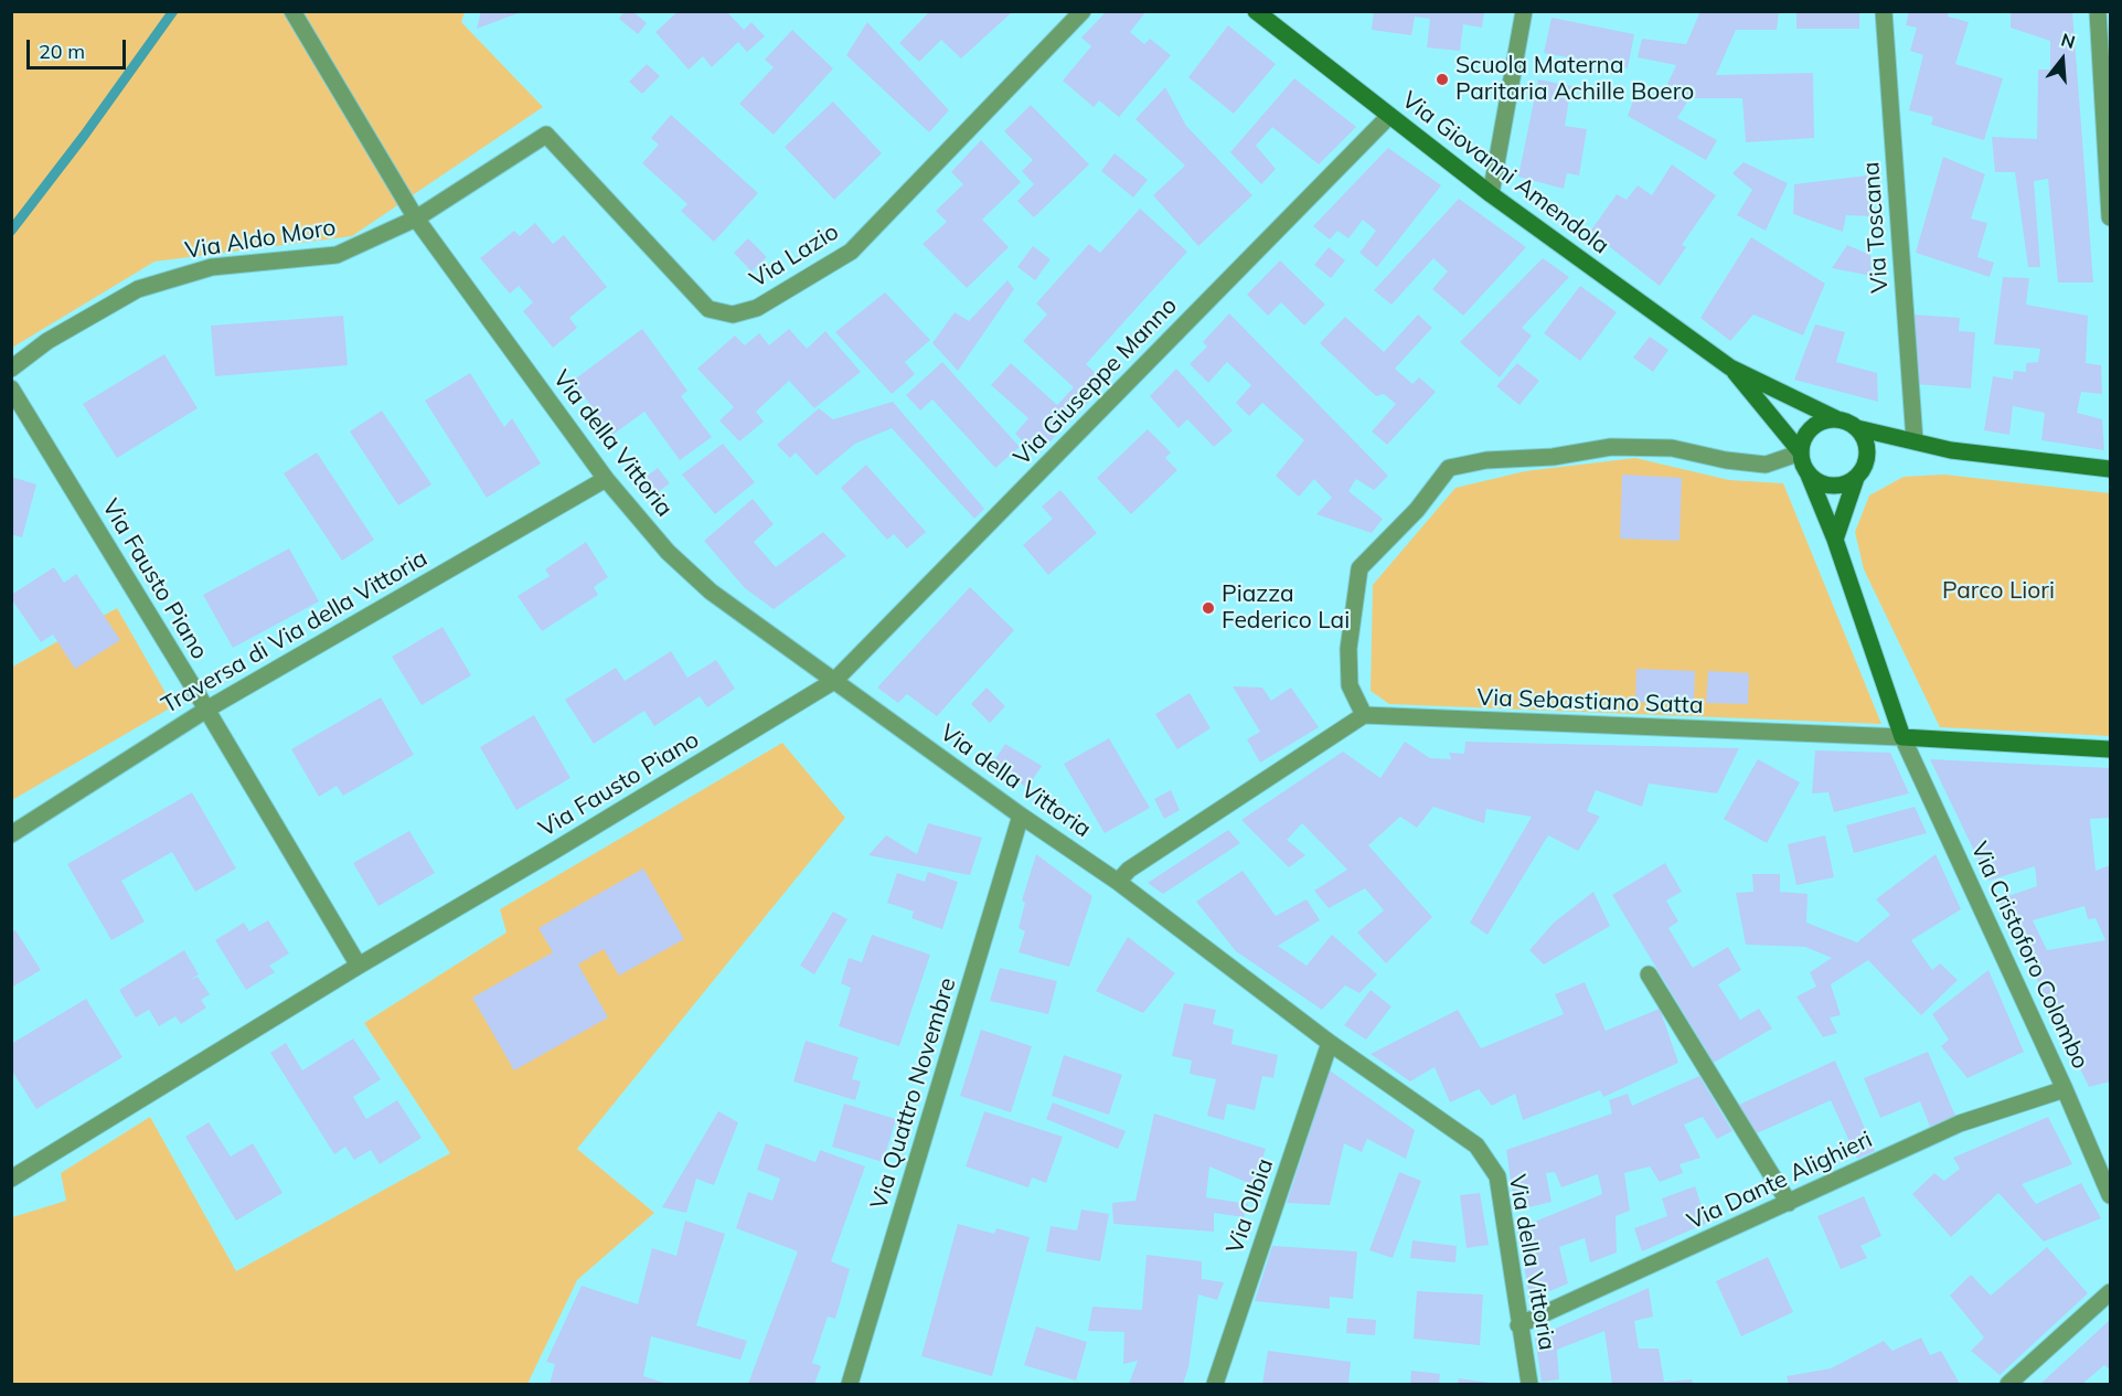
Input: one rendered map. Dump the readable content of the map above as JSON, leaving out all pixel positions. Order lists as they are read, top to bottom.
{
  "streets": {
    "street": [
      "Via Giovanni Amendola",
      "Via Toscana",
      "Via Aldo Moro",
      "Via Lazio",
      "Via Giuseppe Manno",
      "Via della Vittoria",
      "Via Fausto Piano",
      "Traversa di Via della Vittoria",
      "Via Sebastiano Satta",
      "Via Cristoforo Colombo",
      "Via Quattro Novembre",
      "Via Dante Alighieri",
      "Via Olbia"
    ]
  },
  "crossings": [
    ["Via Giovanni Amendola", "Via Giuseppe Manno"],
    ["Via Aldo Moro", "Via Lazio"],
    ["Via Aldo Moro", "Via della Vittoria"],
    ["Via Lazio", "Via della Vittoria"],
    ["Via Giuseppe Manno", "Via della Vittoria"],
    ["Via Giuseppe Manno", "Via Fausto Piano"],
    ["Via della Vittoria", "Via Fausto Piano"],
    ["Via della Vittoria", "Traversa di Via della Vittoria"],
    ["Via della Vittoria", "Via Quattro Novembre"],
    ["Via della Vittoria", "Via Dante Alighieri"],
    ["Via della Vittoria", "Via Olbia"],
    ["Via Fausto Piano", "Traversa di Via della Vittoria"],
    ["Via Sebastiano Satta", "Via Cristoforo Colombo"],
    ["Via Cristoforo Colombo", "Via Dante Alighieri"]
  ],
  "parks": ["Parco Liori"],
  "places": ["Scuola Materna Paritaria Achille Boero", "Piazza Federico Lai"],
  "scale_bar": "20 m",
  "north": "top"
}
